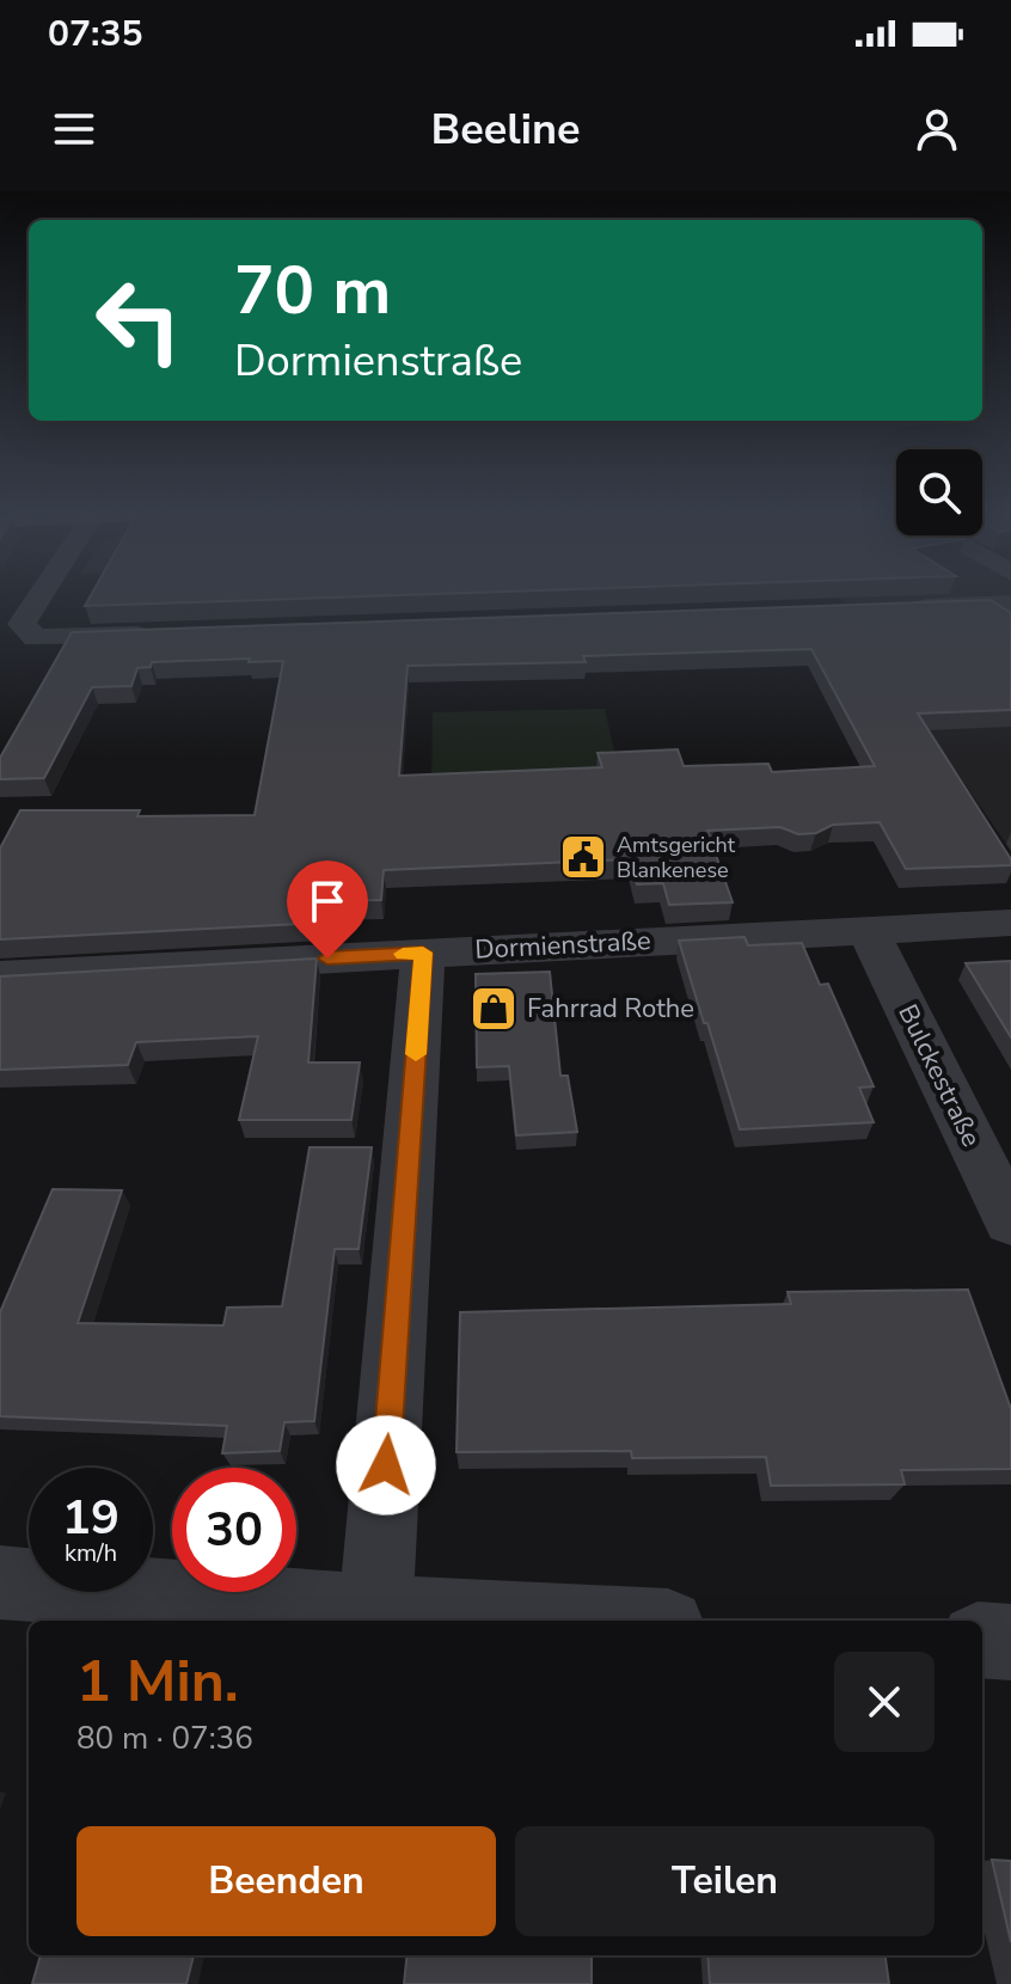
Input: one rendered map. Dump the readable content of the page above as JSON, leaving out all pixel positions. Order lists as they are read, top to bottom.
{
  "streets": {
    "street": ["Dormienstraße", "Bulckestraße"]
  },
  "crossings": [
    ["Dormienstraße", "Bulckestraße"]
  ],
  "places": {
    "public building": ["Amtsgericht Blankenese"],
    "shop": ["Fahrrad Rothe"]
  },
  "page": {
    "status": "07:35",
    "header": "Beeline",
    "turn": ["70 m", "Dormienstraße"],
    "speed": "19 km/h",
    "limit": "30",
    "heading": ["1 Min.", "80 m · 07:36"],
    "buttons": ["Beenden", "Teilen"]
  }
}
